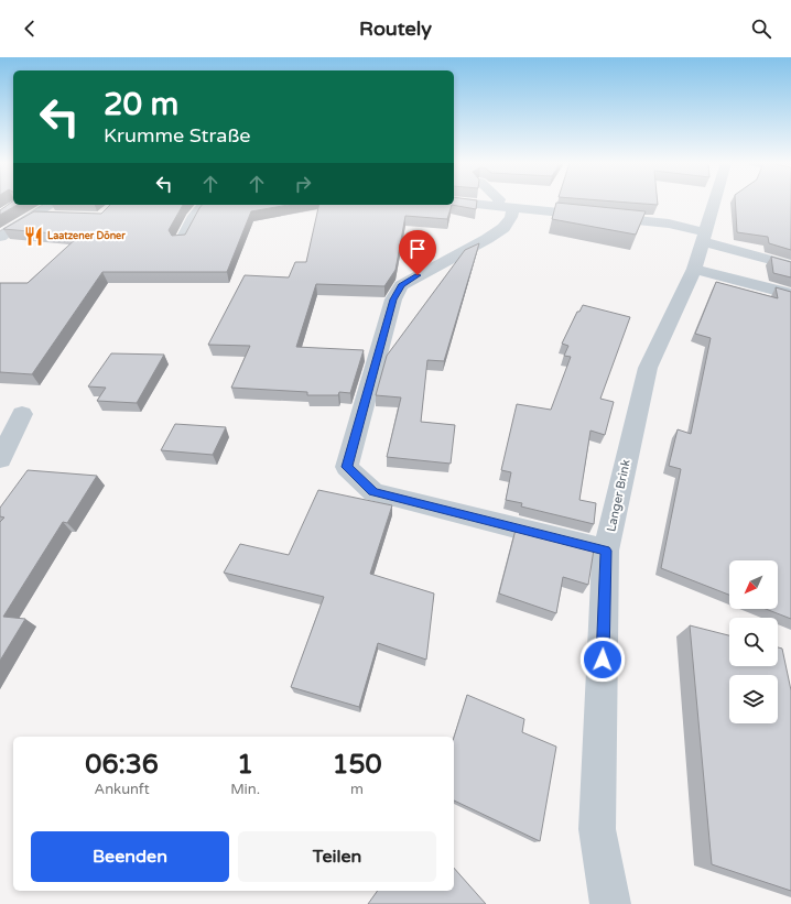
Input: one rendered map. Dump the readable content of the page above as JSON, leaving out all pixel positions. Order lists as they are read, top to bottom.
{
  "streets": {
    "street": ["Langer Brink"]
  },
  "places": {
    "restaurant": ["Laatzener Döner"]
  },
  "north": "bottom left",
  "page": {
    "header": "Routely",
    "turn": ["20 m", "Krumme Straße"],
    "eta": [
      "06:36",
      "Ankunft",
      "1",
      "Min.",
      "150",
      "m"
    ],
    "buttons": ["Beenden", "Teilen"]
  }
}
